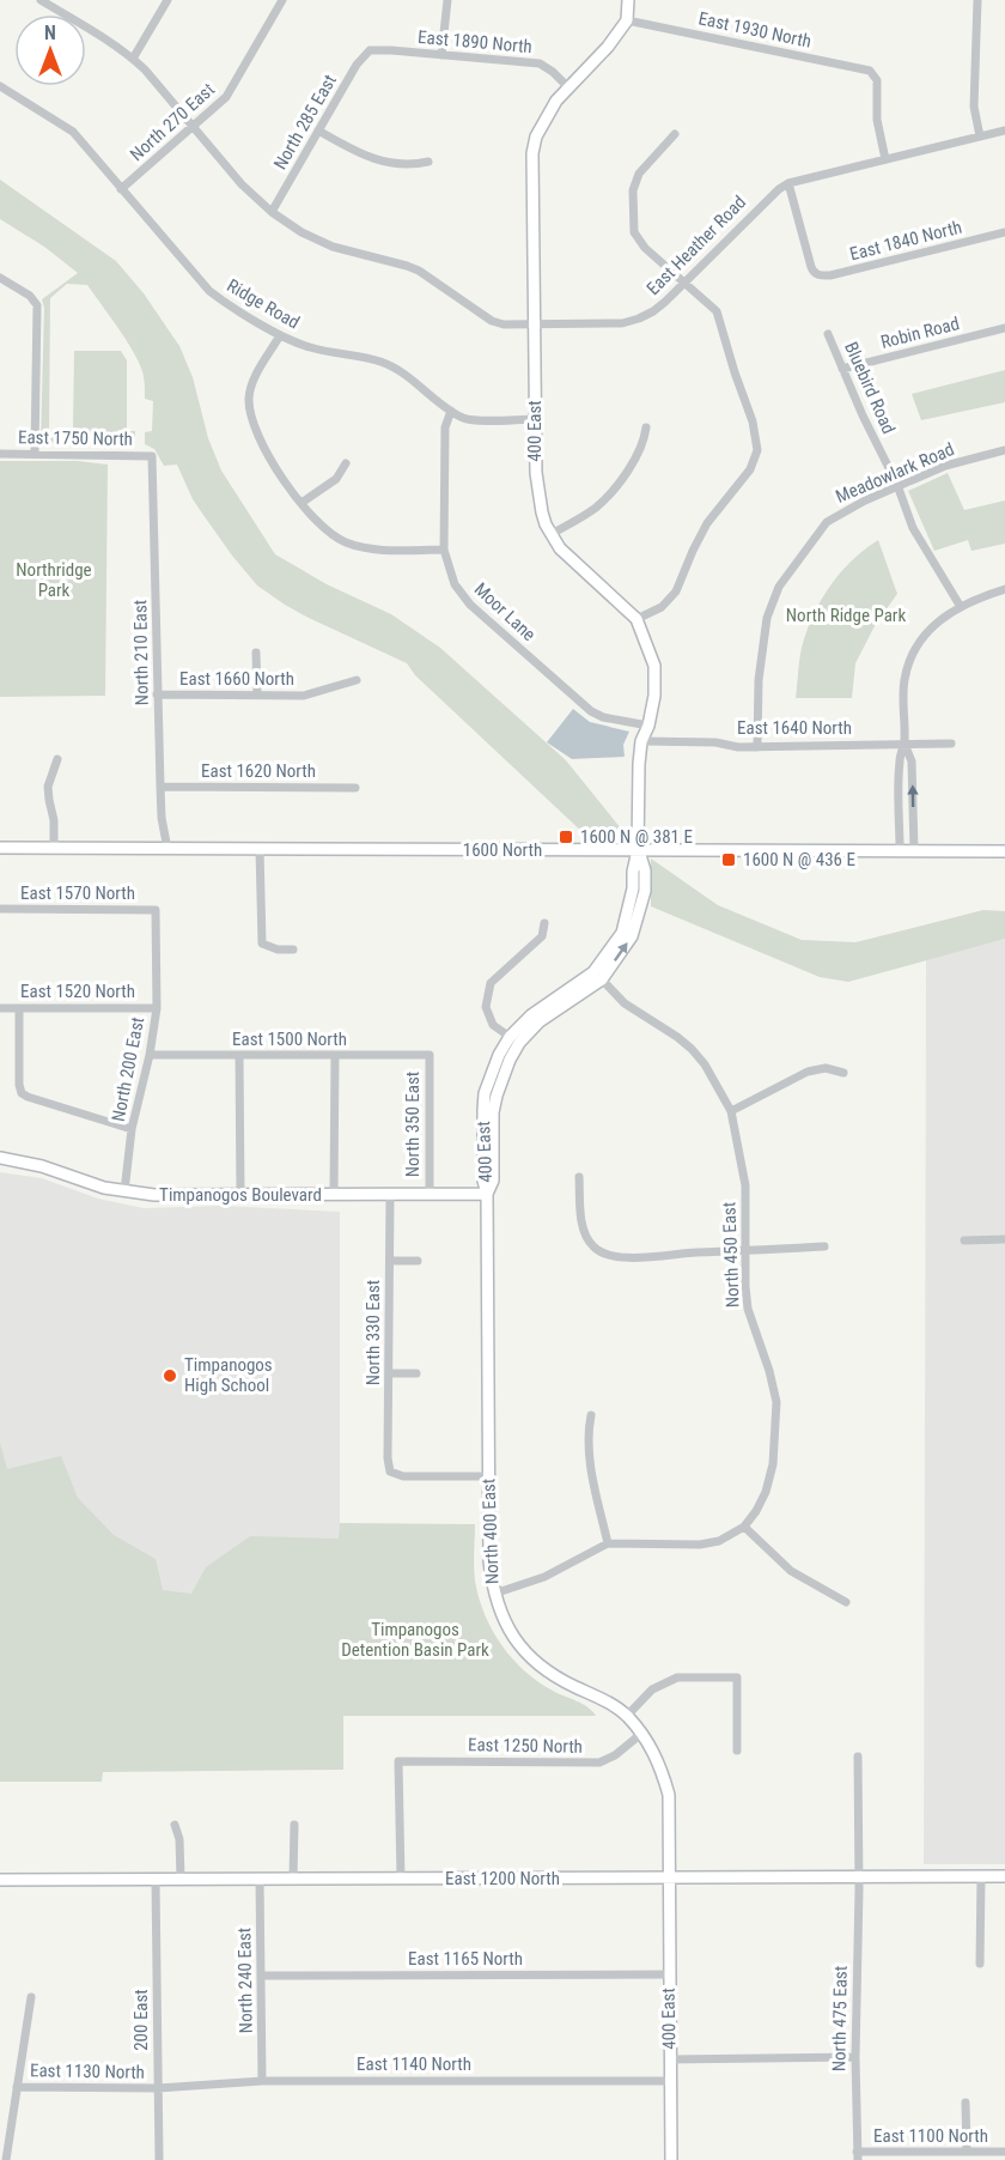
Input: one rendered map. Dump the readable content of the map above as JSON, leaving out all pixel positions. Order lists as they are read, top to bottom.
{
  "streets": {
    "street": [
      "East 1930 North",
      "East 1890 North",
      "North 270 East",
      "North 285 East",
      "East 1840 North",
      "East Heather Road",
      "Ridge Road",
      "Robin Road",
      "Bluebird Road",
      "400 East",
      "East 1750 North",
      "Meadowlark Road",
      "Moor Lane",
      "North 210 East",
      "East 1660 North",
      "East 1640 North",
      "East 1620 North",
      "1600 North",
      "East 1570 North",
      "East 1520 North",
      "East 1500 North",
      "North 200 East",
      "North 350 East",
      "Timpanogos Boulevard",
      "North 450 East",
      "North 330 East",
      "North 400 East",
      "East 1250 North",
      "East 1200 North",
      "East 1165 North",
      "North 240 East",
      "North 475 East",
      "200 East",
      "East 1140 North",
      "East 1130 North",
      "East 1100 North"
    ]
  },
  "crossings": [
    ["East 1930 North", "East Heather Road"],
    ["East 1930 North", "400 East"],
    ["East 1890 North", "North 285 East"],
    ["East 1890 North", "400 East"],
    ["North 270 East", "East Heather Road"],
    ["North 270 East", "Ridge Road"],
    ["North 285 East", "East Heather Road"],
    ["East 1840 North", "East Heather Road"],
    ["East Heather Road", "400 East"],
    ["Ridge Road", "400 East"],
    ["Ridge Road", "Moor Lane"],
    ["Robin Road", "Bluebird Road"],
    ["Bluebird Road", "Meadowlark Road"],
    ["400 East", "Moor Lane"],
    ["400 East", "East 1640 North"],
    ["400 East", "1600 North"],
    ["400 East", "Timpanogos Boulevard"],
    ["400 East", "North 450 East"],
    ["400 East", "North 400 East"],
    ["400 East", "East 1200 North"],
    ["400 East", "East 1165 North"],
    ["400 East", "East 1140 North"],
    ["East 1750 North", "North 210 East"],
    ["Meadowlark Road", "East 1640 North"],
    ["North 210 East", "East 1660 North"],
    ["North 210 East", "East 1620 North"],
    ["North 210 East", "1600 North"],
    ["East 1570 North", "North 200 East"],
    ["East 1520 North", "North 200 East"],
    ["East 1500 North", "North 200 East"],
    ["East 1500 North", "North 350 East"],
    ["North 200 East", "Timpanogos Boulevard"],
    ["North 350 East", "Timpanogos Boulevard"],
    ["Timpanogos Boulevard", "North 330 East"],
    ["Timpanogos Boulevard", "North 400 East"],
    ["North 330 East", "North 400 East"],
    ["North 400 East", "East 1250 North"],
    ["North 400 East", "East 1200 North"],
    ["East 1250 North", "East 1200 North"],
    ["East 1200 North", "North 240 East"],
    ["East 1200 North", "North 475 East"],
    ["East 1200 North", "200 East"],
    ["East 1165 North", "North 240 East"],
    ["North 240 East", "East 1140 North"],
    ["North 475 East", "East 1100 North"],
    ["200 East", "East 1140 North"],
    ["200 East", "East 1130 North"],
    ["East 1140 North", "East 1130 North"]
  ],
  "parks": ["Northridge Park", "North Ridge Park", "Timpanogos Detention Basin Park"],
  "places": {
    "transit": ["1600 N @ 381 E", "1600 N @ 436 E"],
    "other": ["Timpanogos High School"]
  },
  "north": "top"
}
